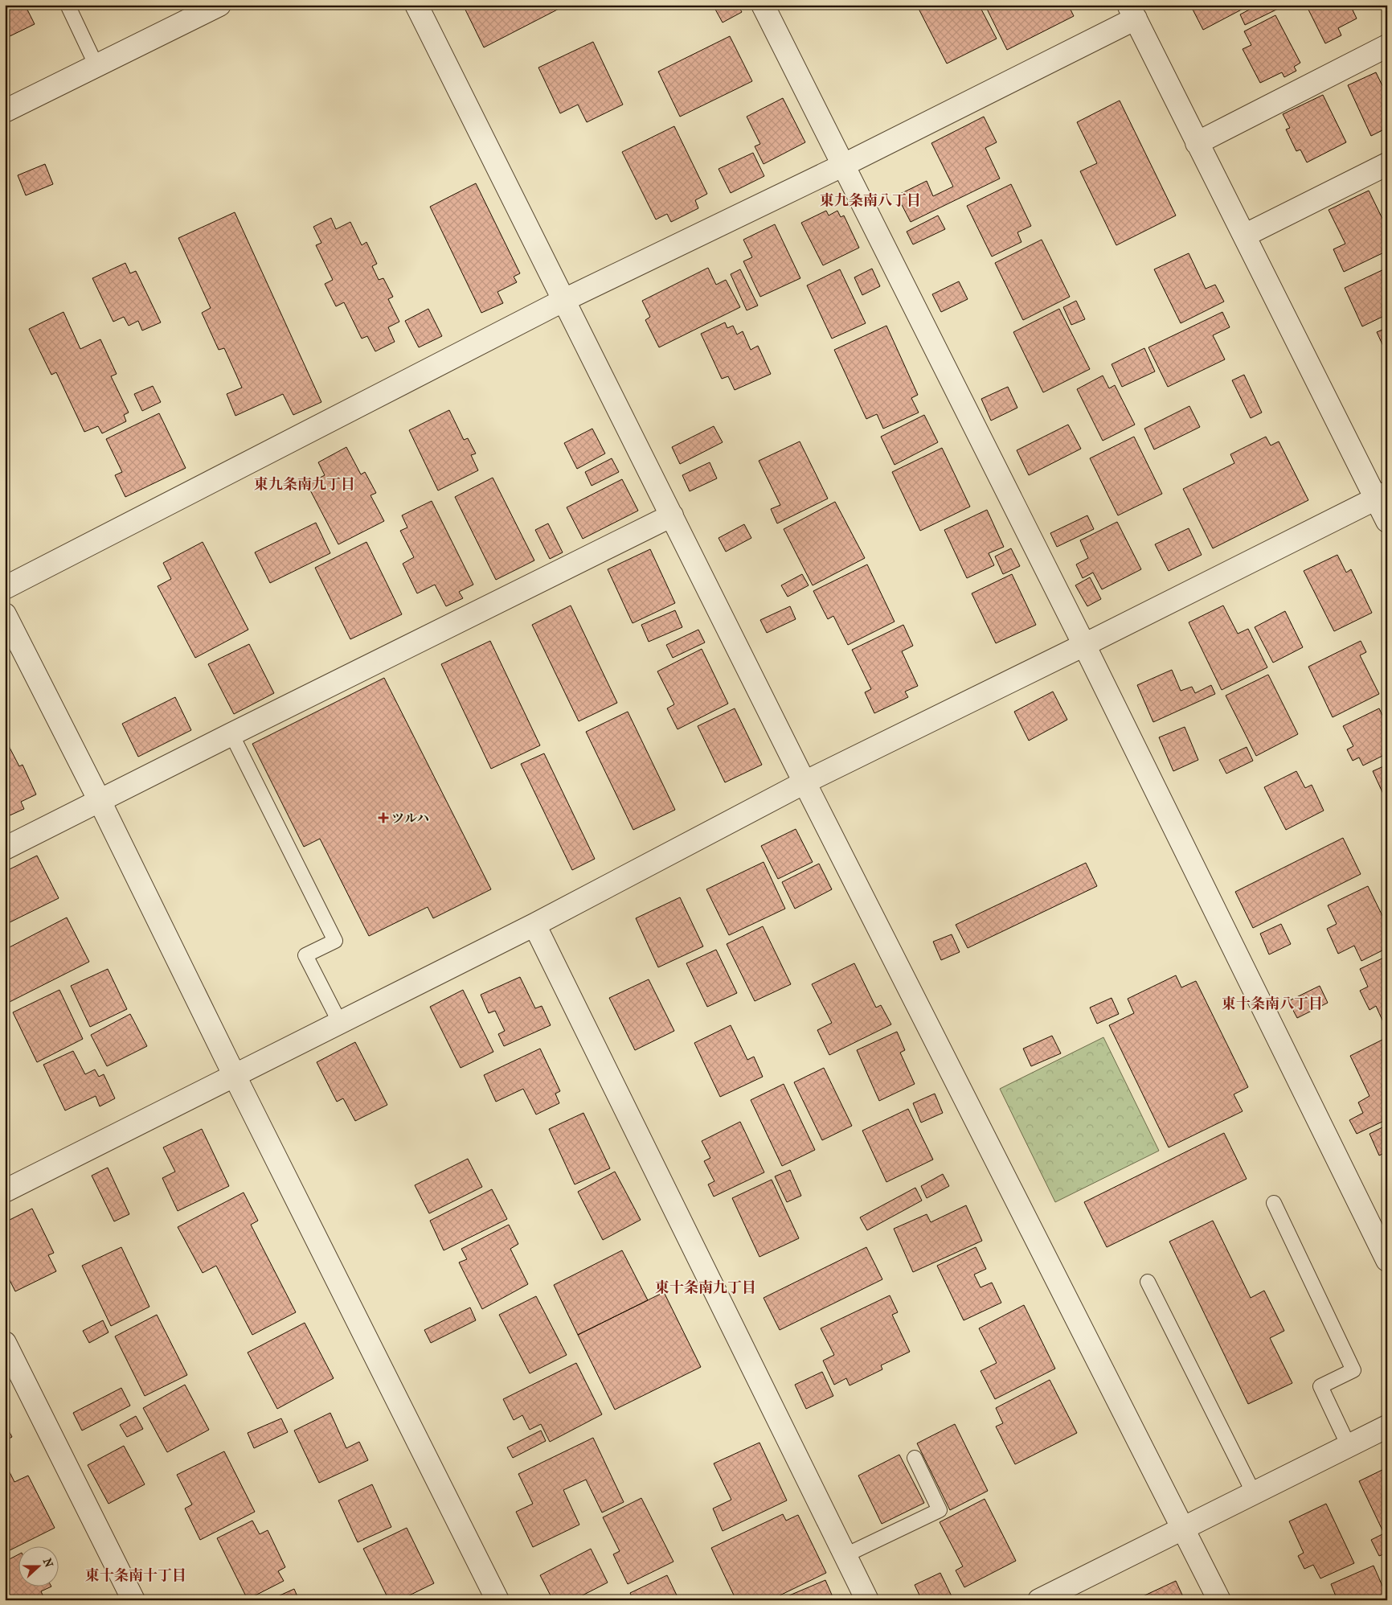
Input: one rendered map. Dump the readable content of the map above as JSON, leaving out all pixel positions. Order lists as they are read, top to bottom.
{
  "districts": [
    "東九条南八丁目",
    "東九条南九丁目",
    "東十条南八丁目",
    "東十条南九丁目",
    "東十条南十丁目"
  ],
  "places": {
    "health": ["ツルハ"]
  },
  "north": "right"
}
